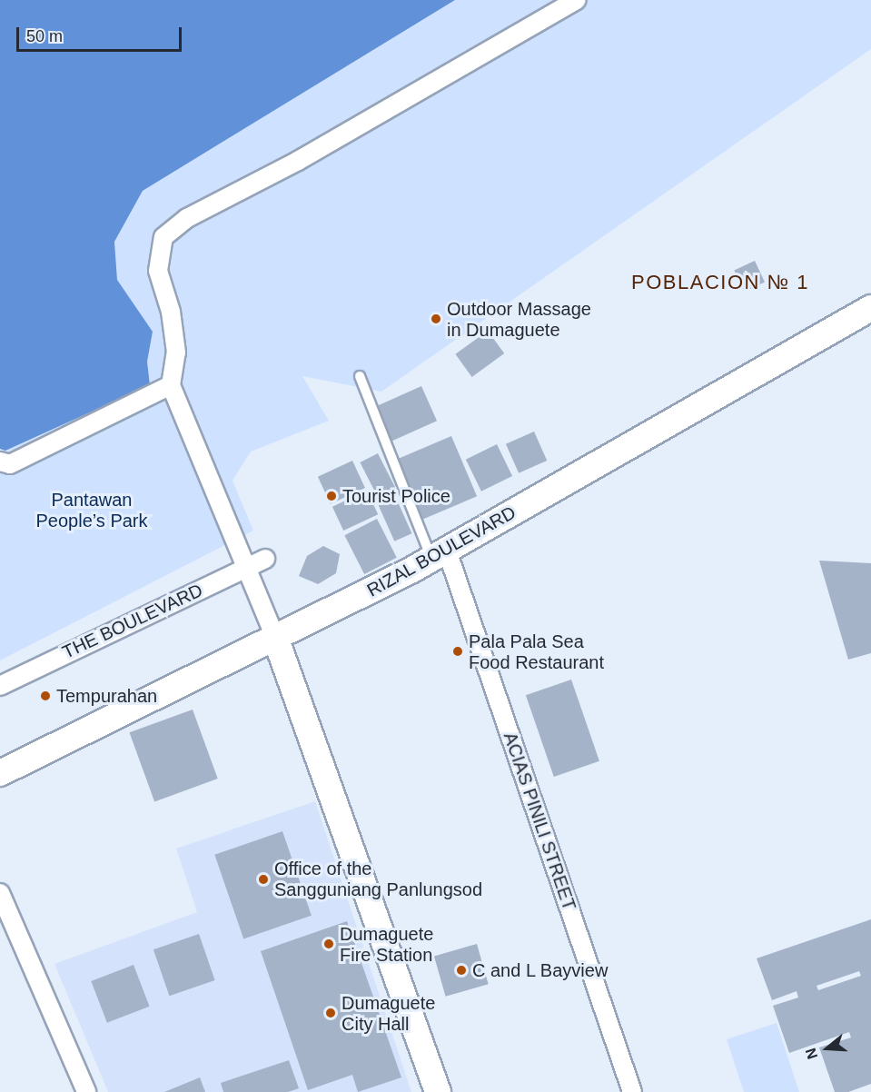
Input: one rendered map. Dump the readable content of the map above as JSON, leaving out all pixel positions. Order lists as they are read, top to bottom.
{
  "streets": {
    "main road": ["RIZAL BOULEVARD"],
    "street": ["THE BOULEVARD", "ACIAS PINILI STREET"]
  },
  "crossings": [
    ["RIZAL BOULEVARD", "ACIAS PINILI STREET"]
  ],
  "districts": ["POBLACION № 1"],
  "parks": ["Pantawan People’s Park"],
  "places": [
    "Outdoor Massage in Dumaguete",
    "Tourist Police",
    "Pala Pala Sea Food Restaurant",
    "Tempurahan",
    "Office of the Sangguniang Panlungsod",
    "Dumaguete Fire Station",
    "C and L Bayview",
    "Dumaguete City Hall"
  ],
  "scale_bar": "50 m",
  "north": "left"
}
